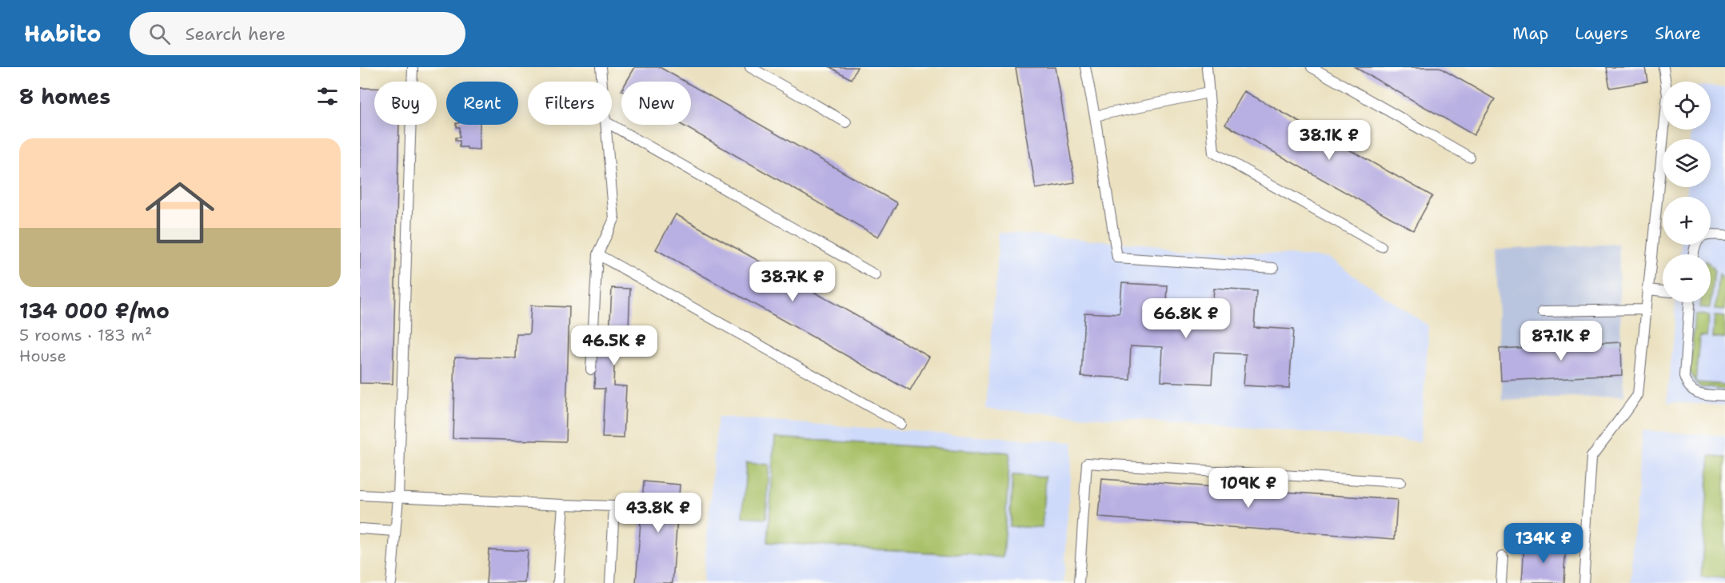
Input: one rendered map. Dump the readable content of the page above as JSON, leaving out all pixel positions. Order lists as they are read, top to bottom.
{
  "page": {
    "header": "Habito",
    "search": "Search here",
    "nav": ["Map", "Layers", "Share"],
    "heading": "8 homes",
    "map_buttons": ["+", "−"],
    "chip": [
      "Buy",
      "Rent",
      "Filters",
      "New"
    ],
    "price": [
      "38.1K ₽",
      "38.7K ₽",
      "66.8K ₽",
      "87.1K ₽",
      "46.5K ₽",
      "109K ₽",
      "43.8K ₽",
      "134K ₽"
    ],
    "list": [
      {
        "name": "134 000 ₽/mo",
        "note": "5 rooms · 183 m² · House"
      }
    ]
  }
}
